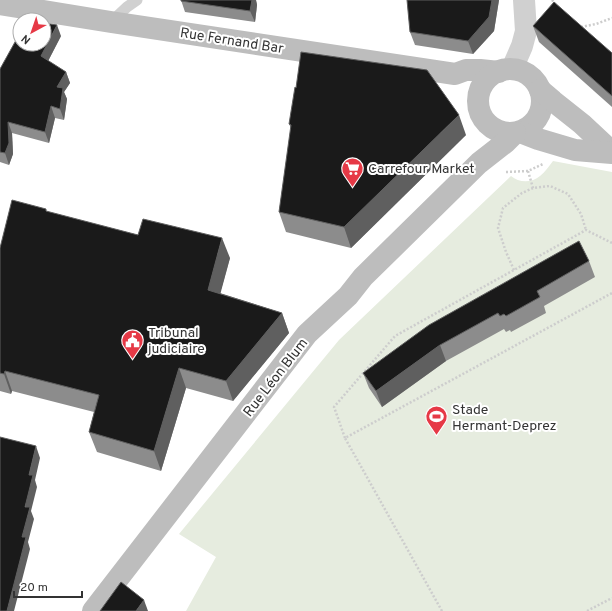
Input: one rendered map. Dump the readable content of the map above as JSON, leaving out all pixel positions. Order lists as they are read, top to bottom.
{
  "streets": {
    "street": ["Rue Fernand Bar", "Rue Léon Blum"]
  },
  "crossings": [
    ["Rue Fernand Bar", "Rue Léon Blum"]
  ],
  "places": {
    "supermarket": ["Carrefour Market"],
    "public building": ["Tribunal judiciaire"],
    "sports": ["Stade Hermant-Deprez"]
  },
  "scale_bar": "20 m",
  "north": "bottom left"
}
